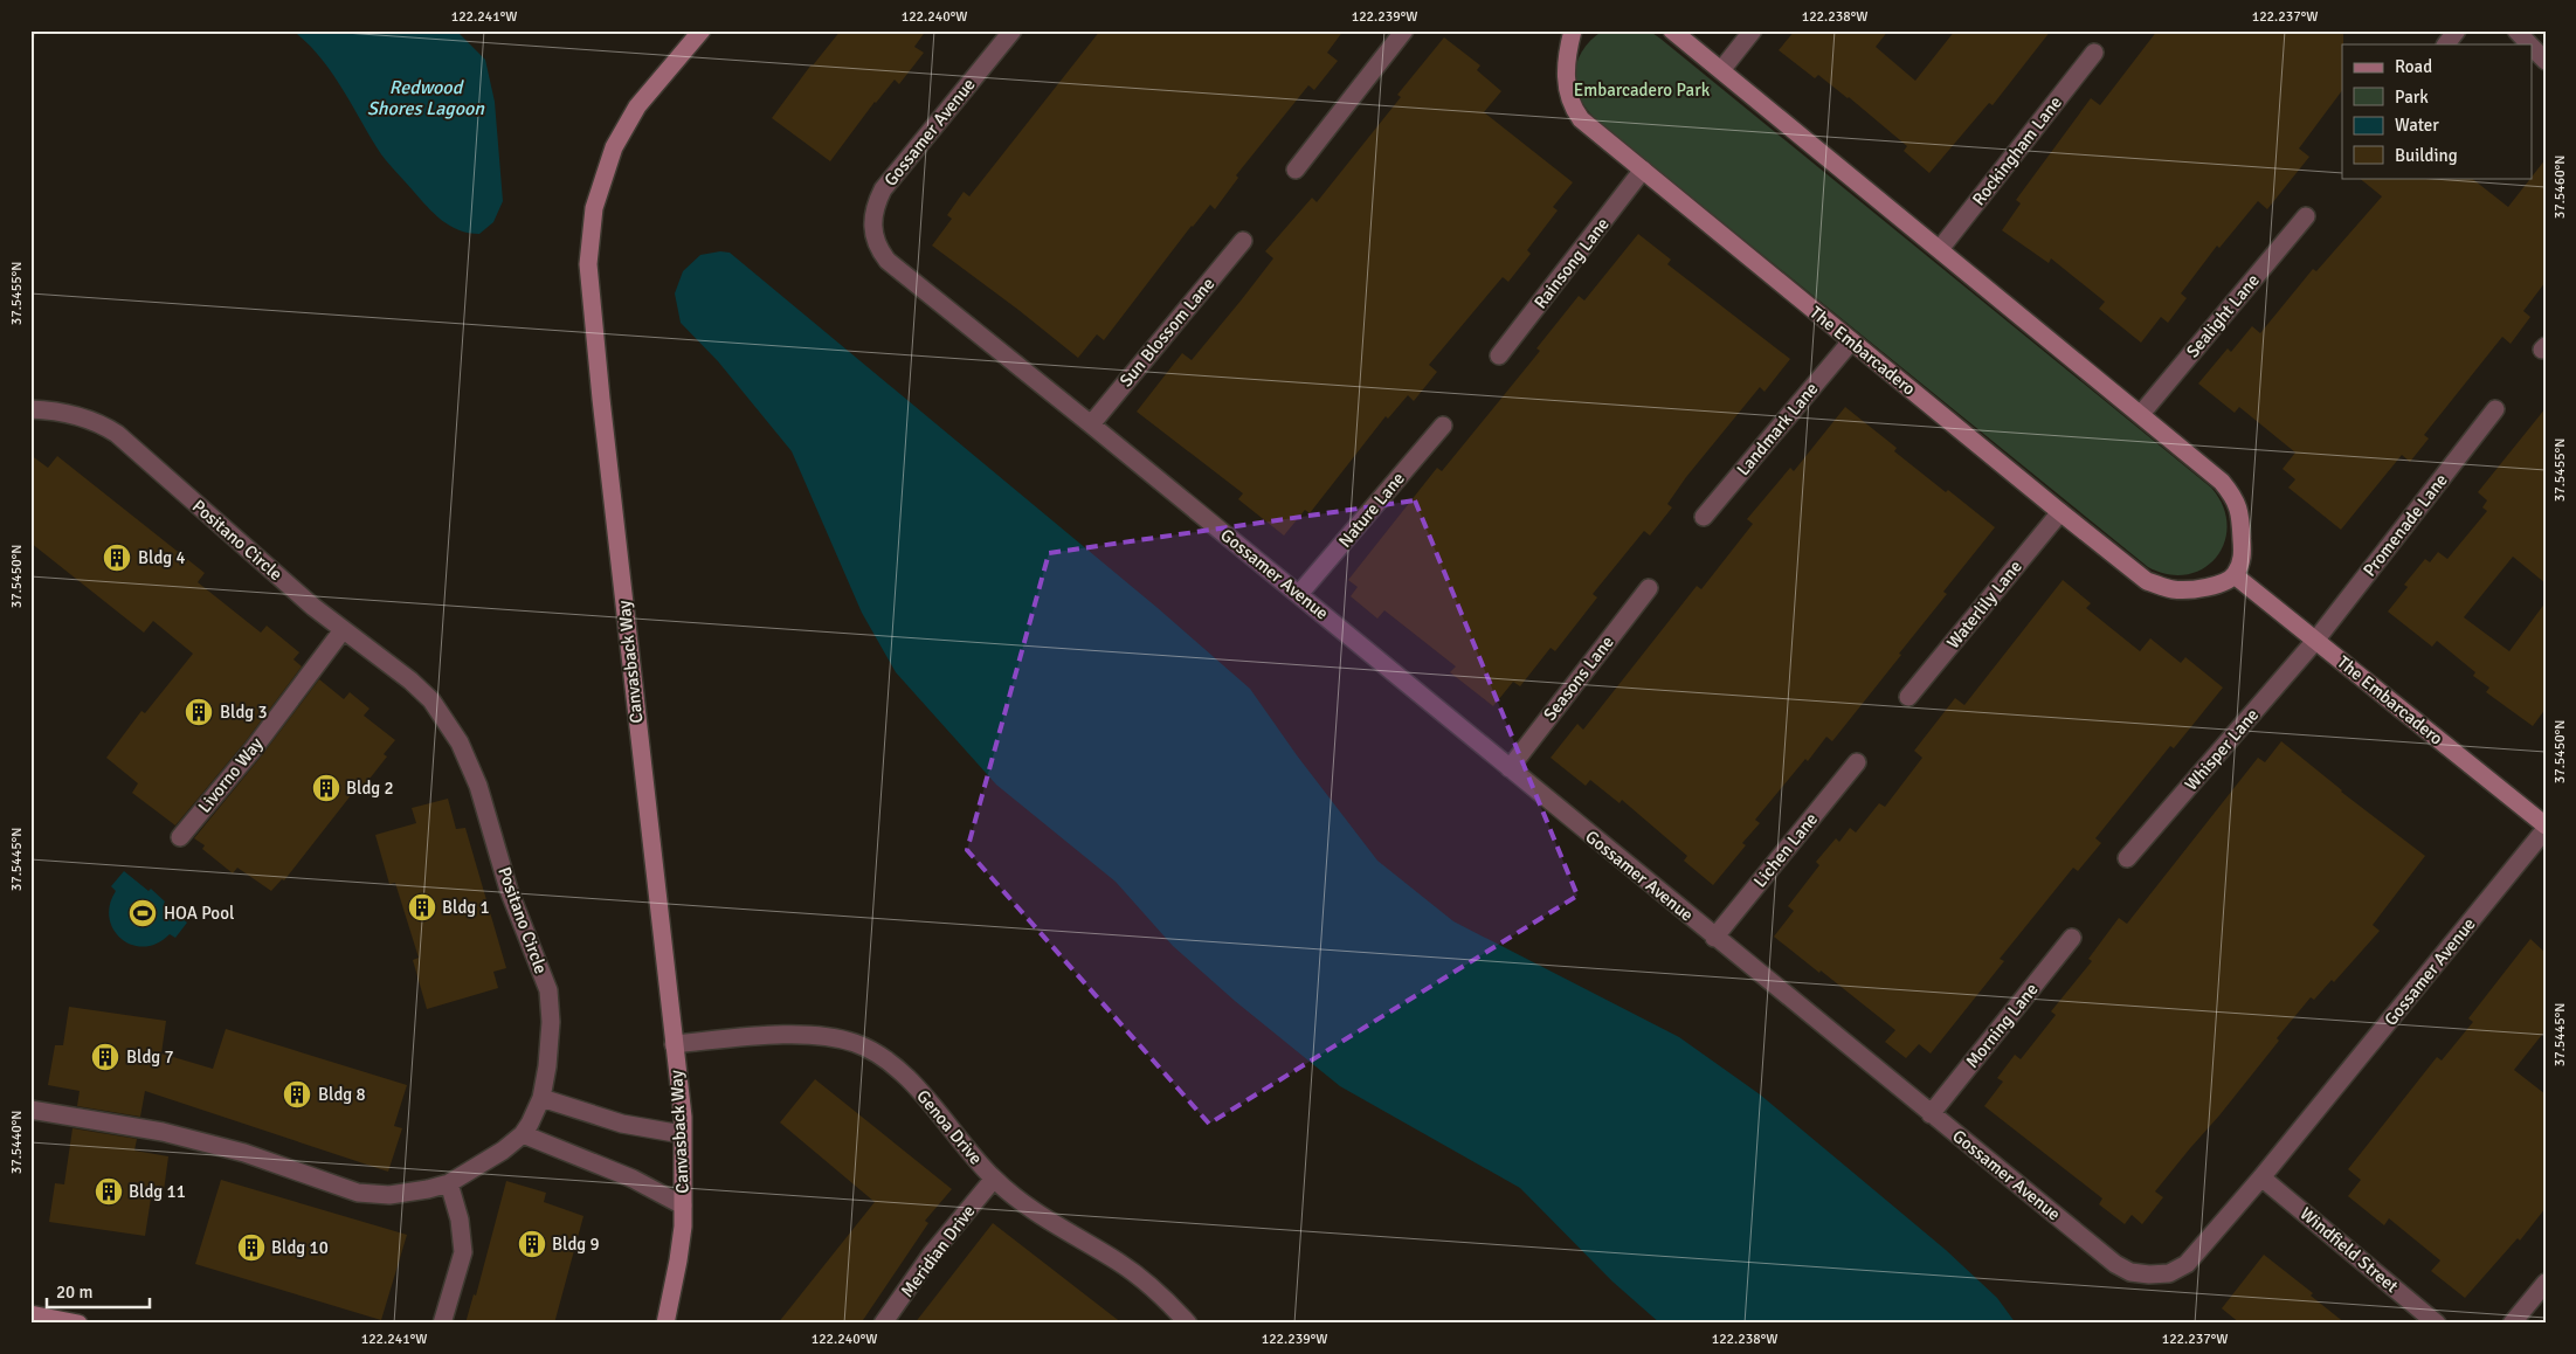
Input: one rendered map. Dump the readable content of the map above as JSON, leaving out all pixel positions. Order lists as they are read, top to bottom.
{
  "streets": {
    "street": [
      "Gossamer Avenue",
      "Rockingham Lane",
      "Rainsong Lane",
      "Sealight Lane",
      "Sun Blossom Lane",
      "The Embarcadero",
      "Landmark Lane",
      "Nature Lane",
      "Promenade Lane",
      "Positano Circle",
      "Waterlily Lane",
      "Canvasback Way",
      "Seasons Lane",
      "Whisper Lane",
      "Livorno Way",
      "Lichen Lane",
      "Morning Lane",
      "Genoa Drive",
      "Windfield Street",
      "Meridian Drive"
    ]
  },
  "crossings": [
    ["Gossamer Avenue", "Sun Blossom Lane"],
    ["Gossamer Avenue", "The Embarcadero"],
    ["Gossamer Avenue", "Nature Lane"],
    ["Gossamer Avenue", "Seasons Lane"],
    ["Gossamer Avenue", "Lichen Lane"],
    ["Gossamer Avenue", "Morning Lane"],
    ["Gossamer Avenue", "Windfield Street"],
    ["Rainsong Lane", "The Embarcadero"],
    ["The Embarcadero", "Landmark Lane"],
    ["The Embarcadero", "Promenade Lane"],
    ["The Embarcadero", "Waterlily Lane"],
    ["The Embarcadero", "Whisper Lane"],
    ["Promenade Lane", "Whisper Lane"],
    ["Positano Circle", "Livorno Way"],
    ["Canvasback Way", "Genoa Drive"],
    ["Genoa Drive", "Meridian Drive"]
  ],
  "water": ["Redwood Shores Lagoon"],
  "parks": ["Embarcadero Park"],
  "places": {
    "building": [
      "Bldg 4",
      "Bldg 3",
      "Bldg 2",
      "Bldg 1",
      "Bldg 7",
      "Bldg 8",
      "Bldg 11",
      "Bldg 9",
      "Bldg 10"
    ],
    "sports": ["HOA Pool"]
  },
  "legend": [
    "Road",
    "Park",
    "Water",
    "Building"
  ],
  "scale_bar": "20 m",
  "coordinates": [
    "122.241°W",
    "122.240°W",
    "122.239°W",
    "122.238°W",
    "122.237°W",
    "37.5460°N",
    "37.5455°N",
    "37.5450°N",
    "37.5445°N",
    "37.5440°N"
  ]
}
